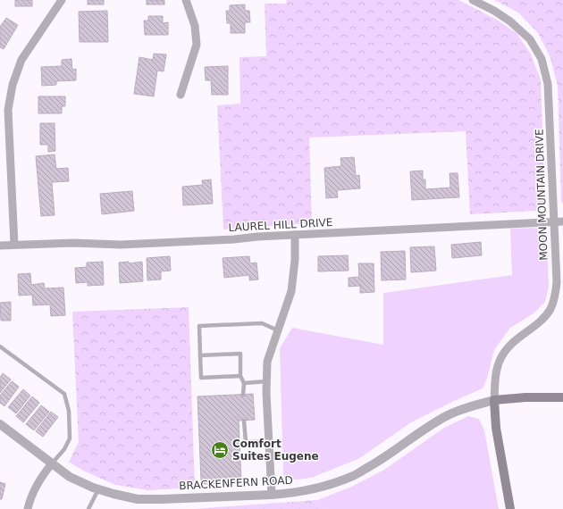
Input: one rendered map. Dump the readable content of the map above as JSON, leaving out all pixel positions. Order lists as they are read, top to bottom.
{
  "streets": {
    "street": ["MOON MOUNTAIN DRIVE", "LAUREL HILL DRIVE", "BRACKENFERN ROAD"]
  },
  "crossings": [
    ["MOON MOUNTAIN DRIVE", "LAUREL HILL DRIVE"],
    ["MOON MOUNTAIN DRIVE", "BRACKENFERN ROAD"]
  ],
  "places": {
    "hotel": ["Comfort Suites Eugene"]
  }
}
